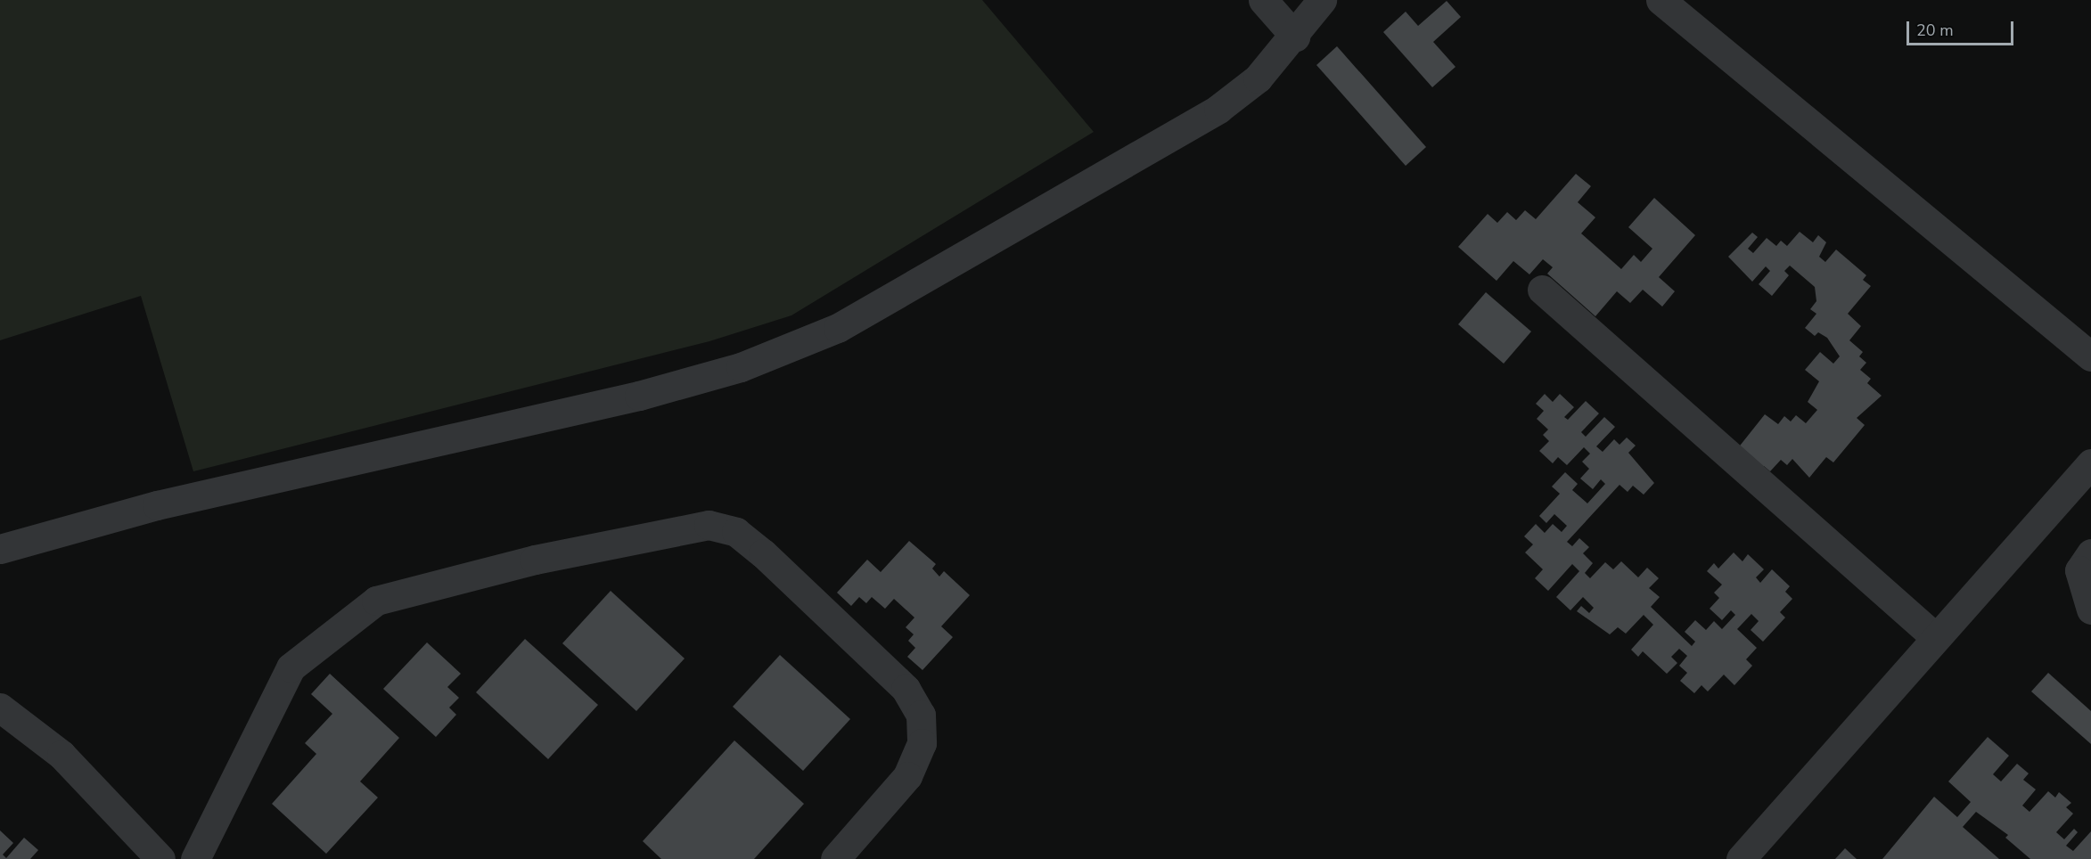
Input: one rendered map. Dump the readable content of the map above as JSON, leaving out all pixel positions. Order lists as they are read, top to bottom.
{
  "scale_bar": "20 m"
}
